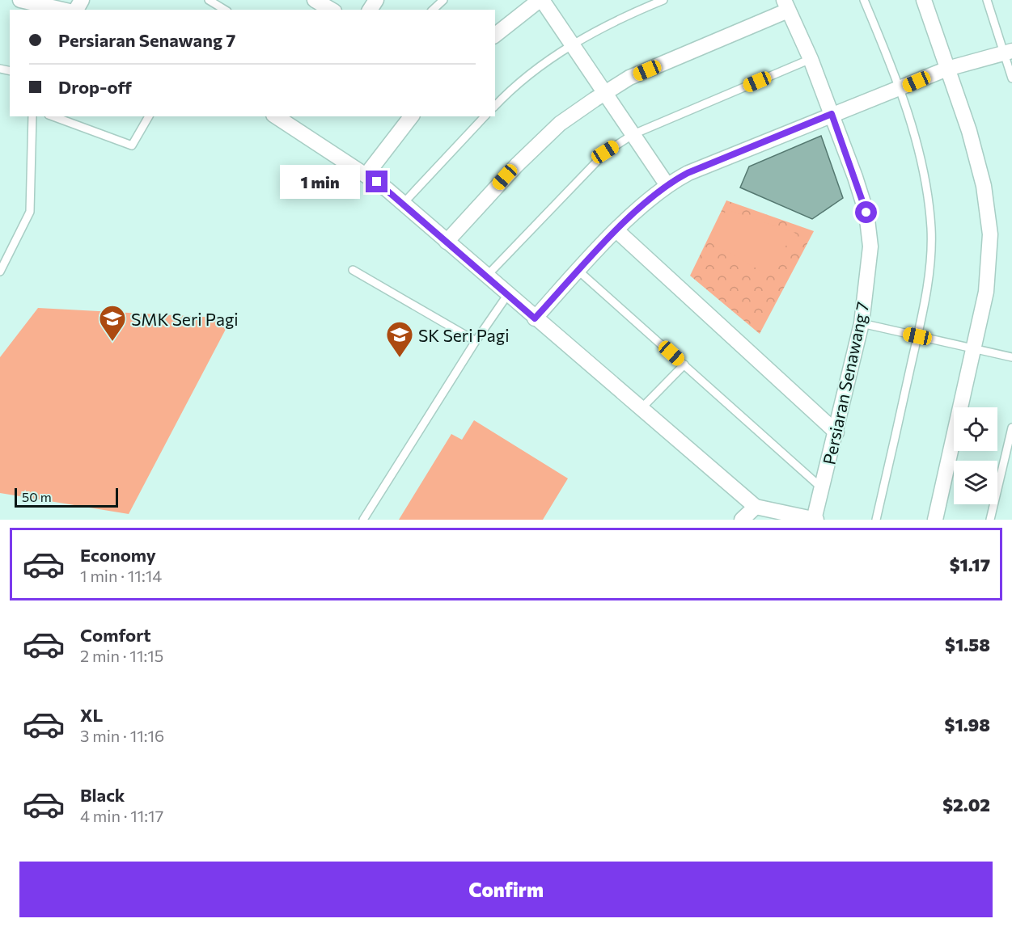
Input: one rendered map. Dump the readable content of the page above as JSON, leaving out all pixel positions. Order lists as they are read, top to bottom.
{
  "streets": {
    "street": ["Persiaran Senawang 7"]
  },
  "places": {
    "school or university": ["SMK Seri Pagi", "SK Seri Pagi"]
  },
  "scale_bar": "50 m",
  "page": {
    "banner": ["Persiaran Senawang 7", "Drop-off"],
    "bubble": "1 min",
    "scale": "50 m",
    "list": [
      {
        "name": "Economy",
        "note": "1 min · 11:14",
        "value": "$1.17"
      },
      {
        "name": "Comfort",
        "note": "2 min · 11:15",
        "value": "$1.58"
      },
      {
        "name": "XL",
        "note": "3 min · 11:16",
        "value": "$1.98"
      },
      {
        "name": "Black",
        "note": "4 min · 11:17",
        "value": "$2.02"
      }
    ],
    "buttons": "Confirm"
  }
}
